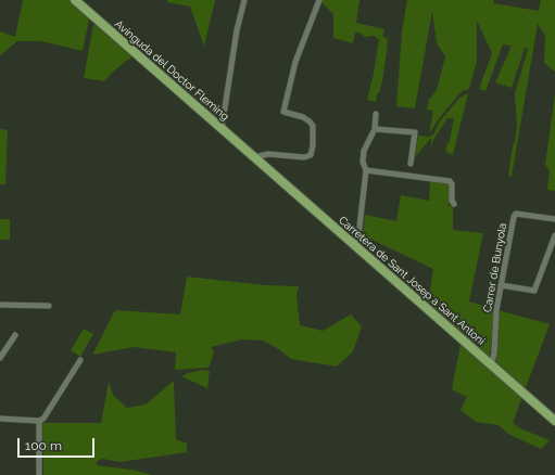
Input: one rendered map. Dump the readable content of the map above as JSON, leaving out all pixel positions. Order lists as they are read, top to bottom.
{
  "streets": {
    "main road": ["Avinguda del Doctor Fleming", "Carretera de Sant Josep a Sant Antoni"],
    "street": ["Carrer de Bunyola"]
  },
  "crossings": [
    ["Avinguda del Doctor Fleming", "Carretera de Sant Josep a Sant Antoni"],
    ["Carrer de Bunyola", "Carretera de Sant Josep a Sant Antoni"]
  ],
  "scale_bar": "100 m"
}
